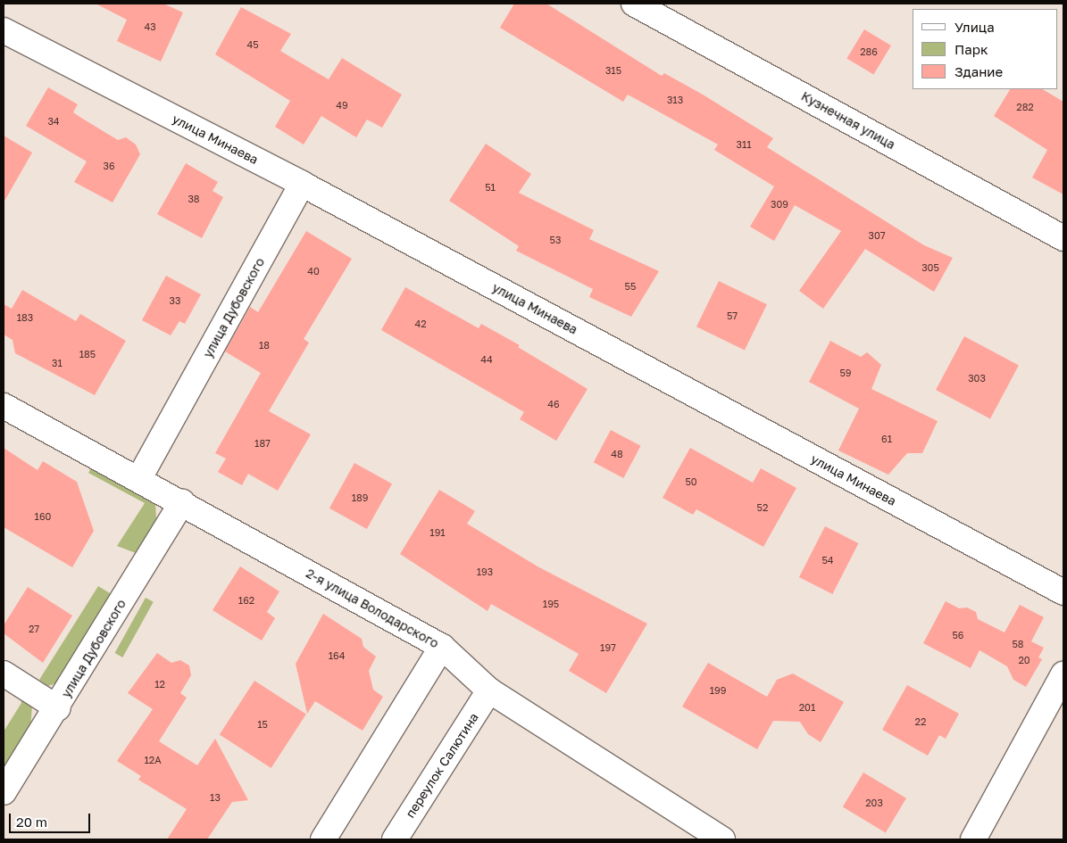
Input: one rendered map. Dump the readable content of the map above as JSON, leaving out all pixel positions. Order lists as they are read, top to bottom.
{
  "streets": {
    "street": [
      "Кузнечная улица",
      "улица Минаева",
      "улица Дубовского",
      "2-я улица Володарского",
      "переулок Салютина"
    ]
  },
  "crossings": [
    ["улица Минаева", "улица Дубовского"],
    ["улица Дубовского", "2-я улица Володарского"],
    ["2-я улица Володарского", "переулок Салютина"]
  ],
  "house_numbers": [
    "43",
    "45",
    "286",
    "315",
    "313",
    "49",
    "282",
    "34",
    "311",
    "36",
    "51",
    "38",
    "309",
    "307",
    "53",
    "305",
    "40",
    "55",
    "33",
    "57",
    "183",
    "42",
    "18",
    "185",
    "44",
    "31",
    "59",
    "303",
    "46",
    "61",
    "187",
    "48",
    "50",
    "189",
    "52",
    "160",
    "191",
    "54",
    "193",
    "162",
    "195",
    "27",
    "56",
    "58",
    "197",
    "164",
    "20",
    "12",
    "199",
    "201",
    "22",
    "15",
    "12А",
    "13",
    "203"
  ],
  "legend": ["Улица", "Парк", "Здание"],
  "scale_bar": "20 m"
}
